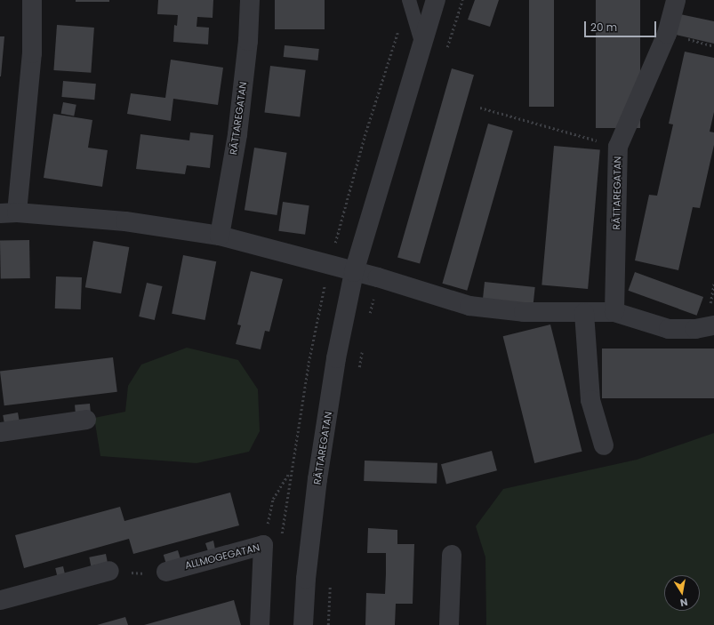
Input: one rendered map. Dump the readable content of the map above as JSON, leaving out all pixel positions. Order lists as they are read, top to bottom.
{
  "streets": {
    "street": ["RÄTTAREGATAN", "ALLMOGEGATAN"]
  },
  "scale_bar": "20 m",
  "north": "bottom"
}
